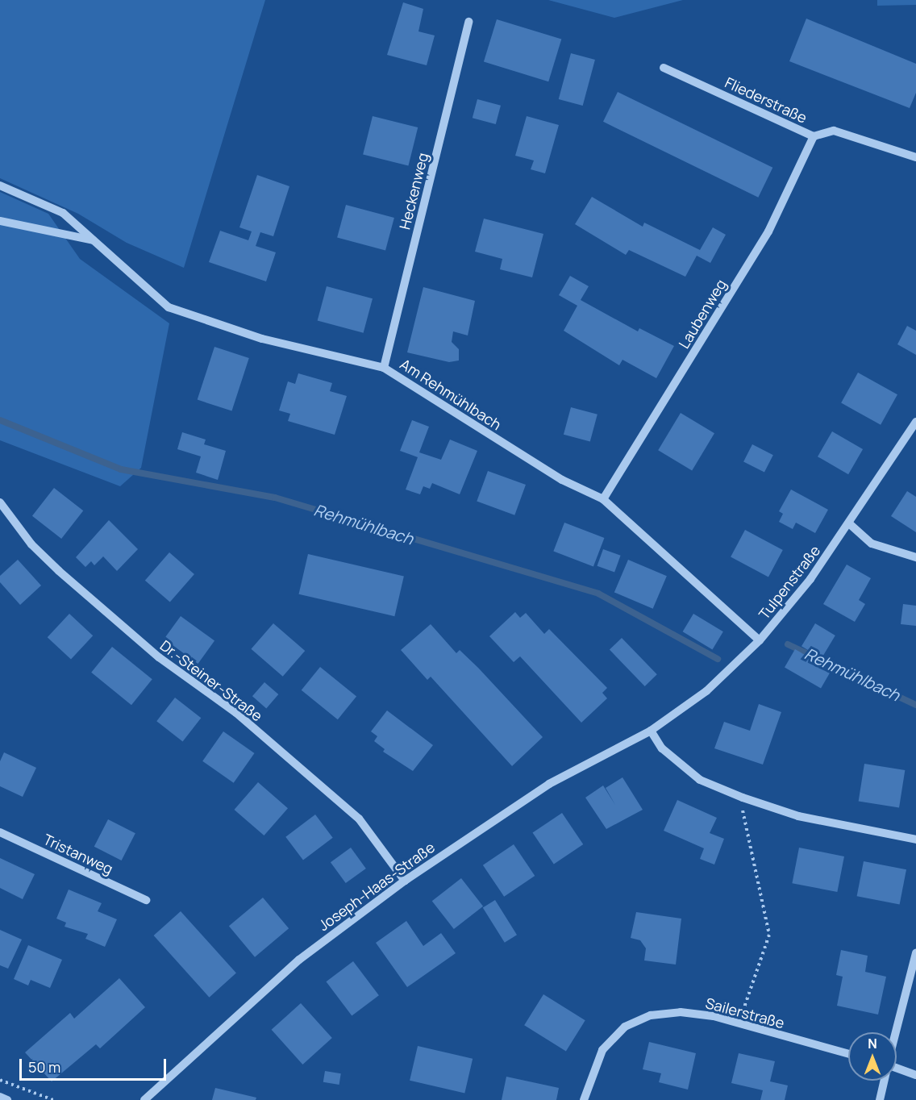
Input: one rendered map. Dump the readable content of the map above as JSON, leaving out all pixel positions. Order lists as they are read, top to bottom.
{
  "streets": {
    "street": [
      "Fliederstraße",
      "Heckenweg",
      "Laubenweg",
      "Am Rehmühlbach",
      "Tulpenstraße",
      "Dr.-Steiner-Straße",
      "Tristanweg",
      "Joseph-Haas-Straße",
      "Sailerstraße"
    ]
  },
  "crossings": [
    ["Fliederstraße", "Laubenweg"],
    ["Heckenweg", "Am Rehmühlbach"],
    ["Laubenweg", "Am Rehmühlbach"],
    ["Am Rehmühlbach", "Tulpenstraße"],
    ["Tulpenstraße", "Joseph-Haas-Straße"],
    ["Dr.-Steiner-Straße", "Joseph-Haas-Straße"]
  ],
  "water": ["Rehmühlbach"],
  "scale_bar": "50 m",
  "north": "top"
}
